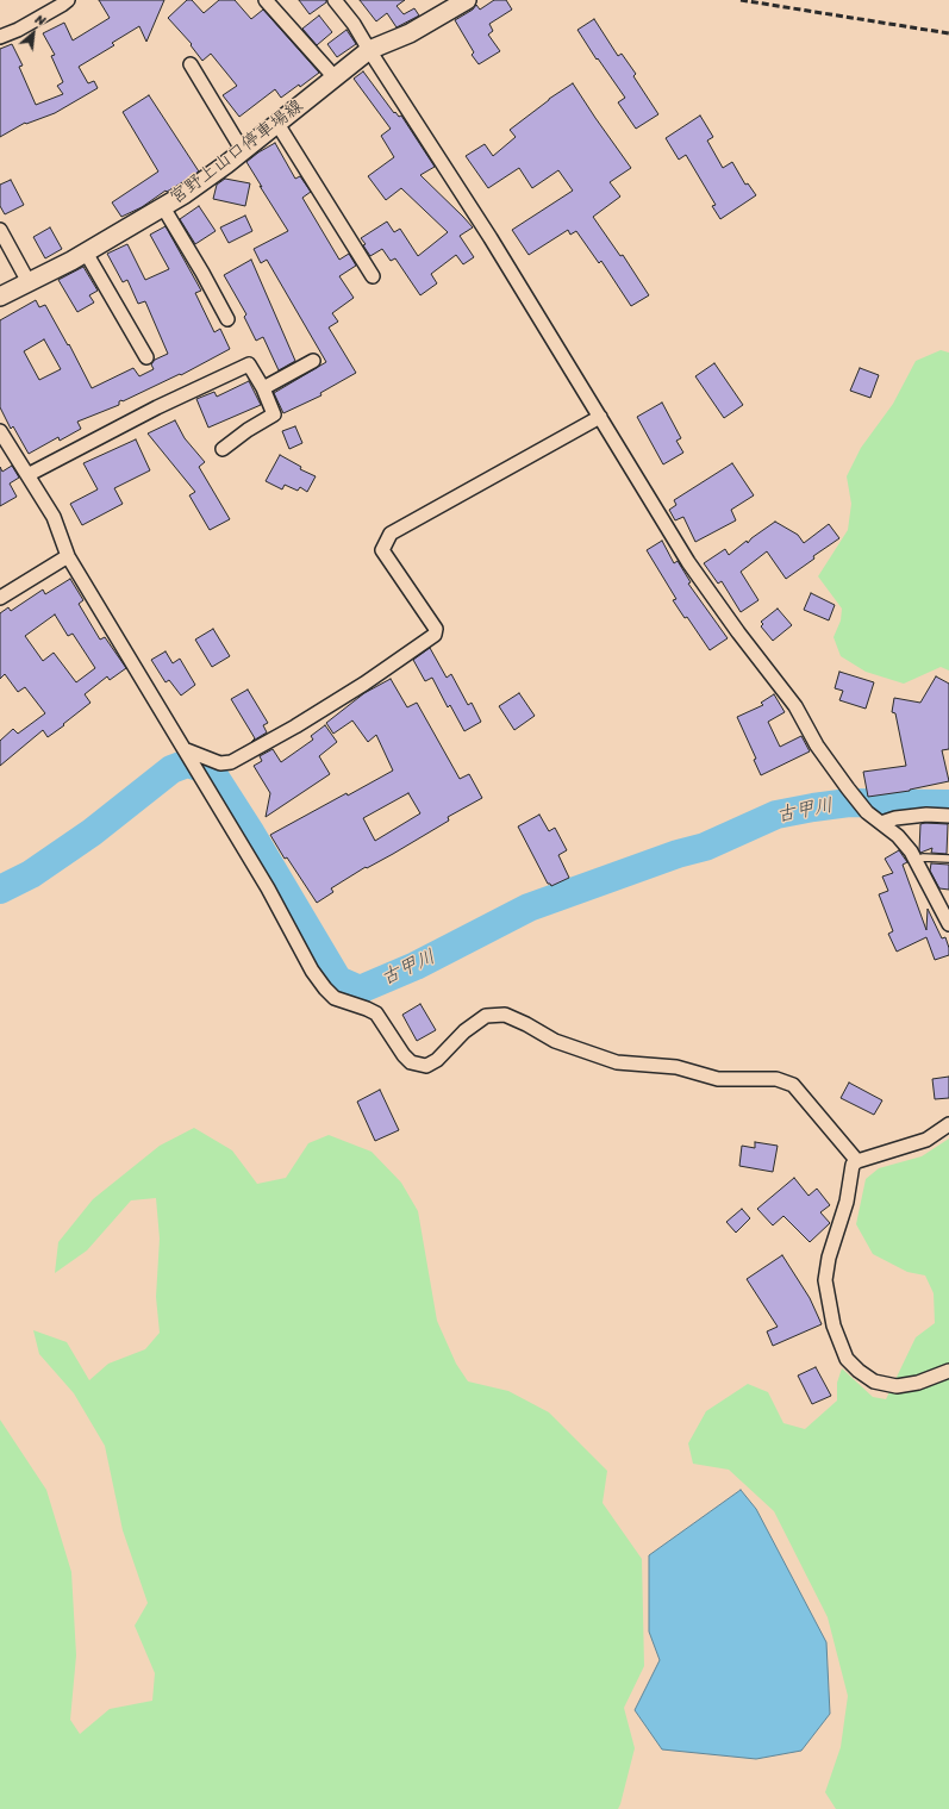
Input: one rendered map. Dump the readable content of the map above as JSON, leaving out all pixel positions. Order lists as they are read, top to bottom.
{
  "streets": {
    "main road": ["宮野上山口停車場線"]
  },
  "water": ["古甲川"],
  "north": "top right"
}
